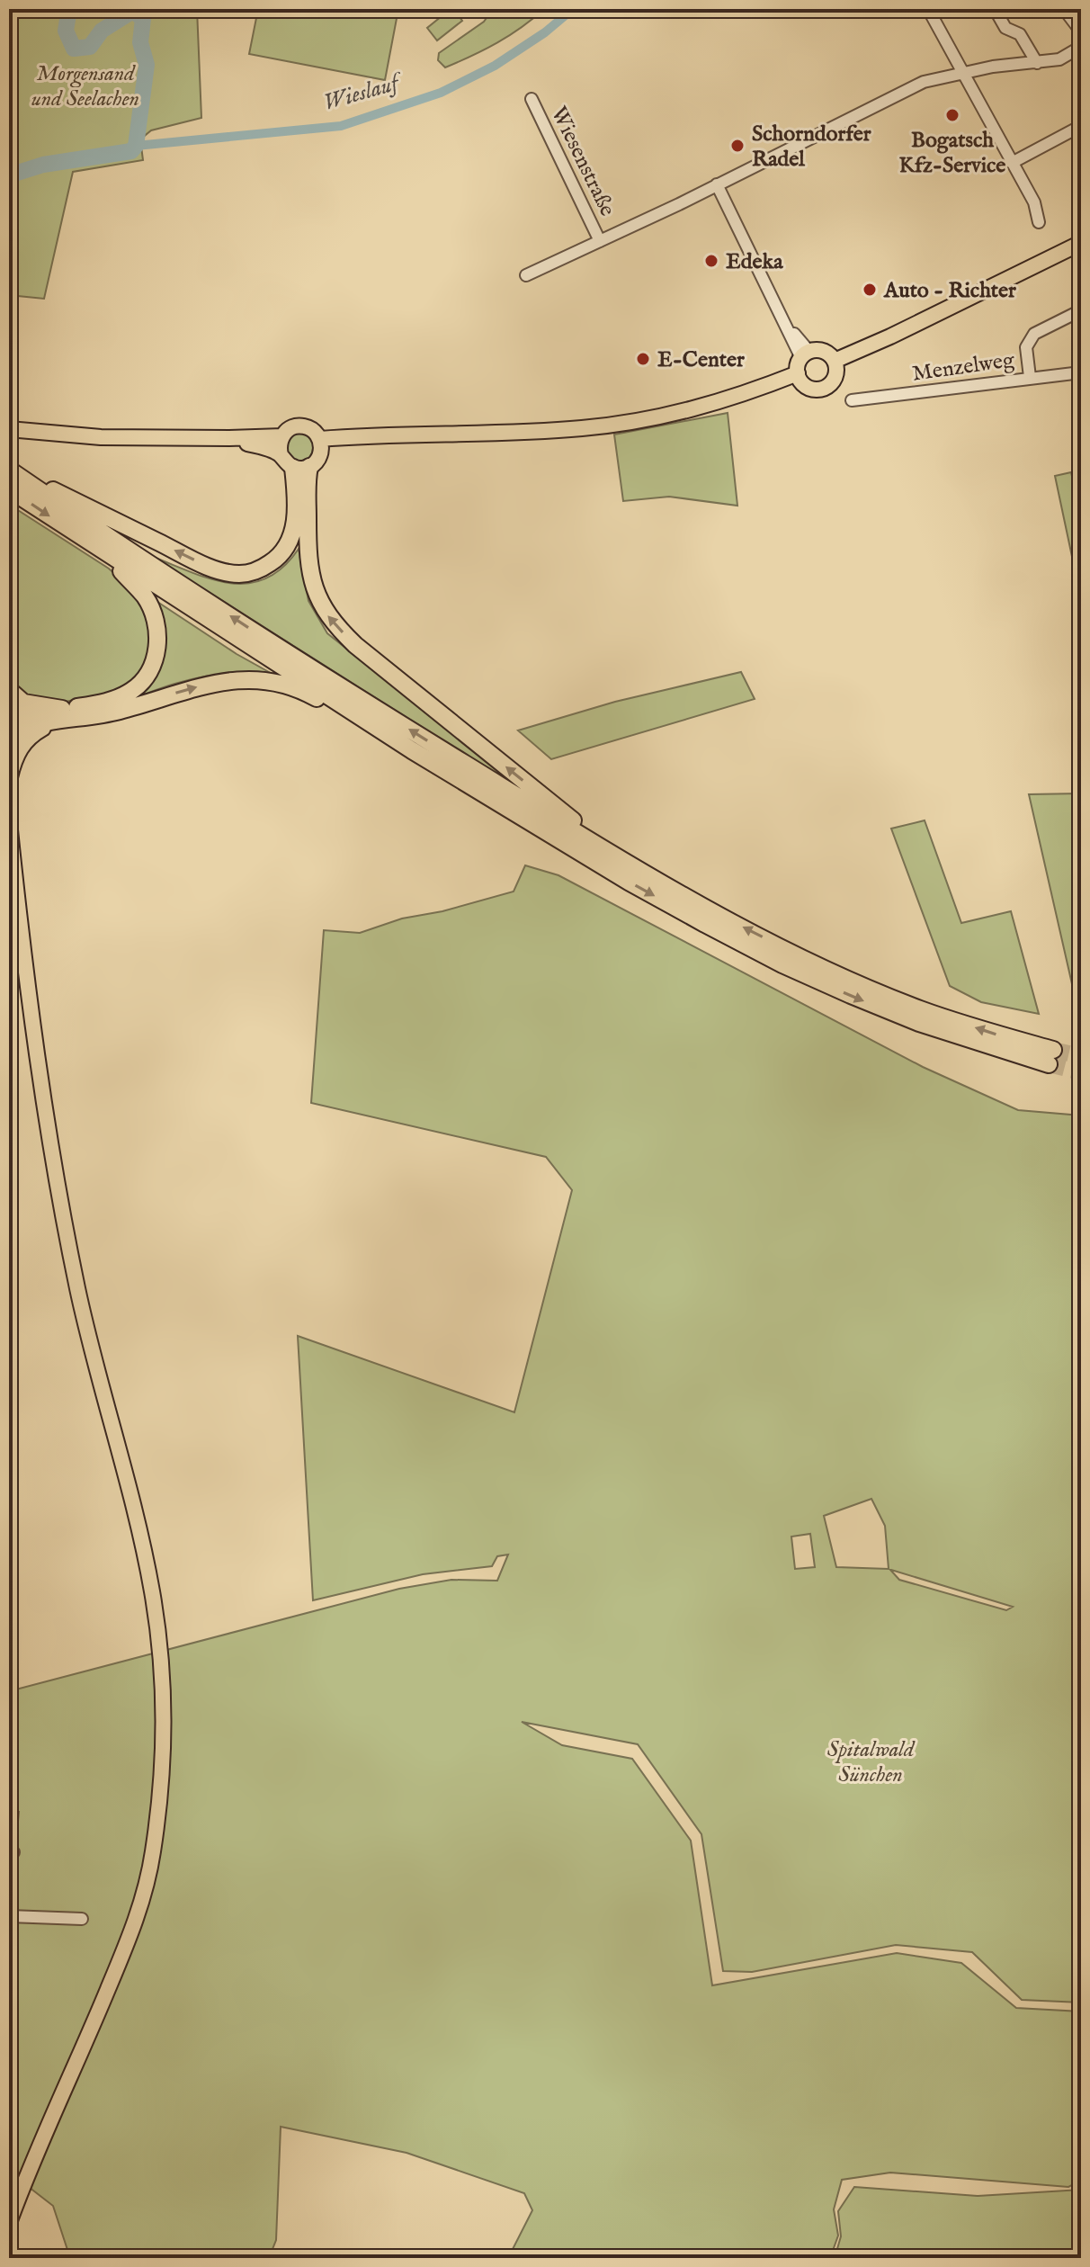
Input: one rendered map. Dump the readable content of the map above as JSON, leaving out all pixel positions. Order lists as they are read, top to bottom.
{
  "streets": {
    "street": ["Wiesenstraße", "Menzelweg"]
  },
  "water": ["Wieslauf"],
  "parks": ["Morgensand und Seelachen", "Spitalwald Sünchen"],
  "places": [
    "Bogatsch Kfz-Service",
    "Schorndorfer Radel",
    "Edeka",
    "Auto - Richter",
    "E-Center"
  ]
}
